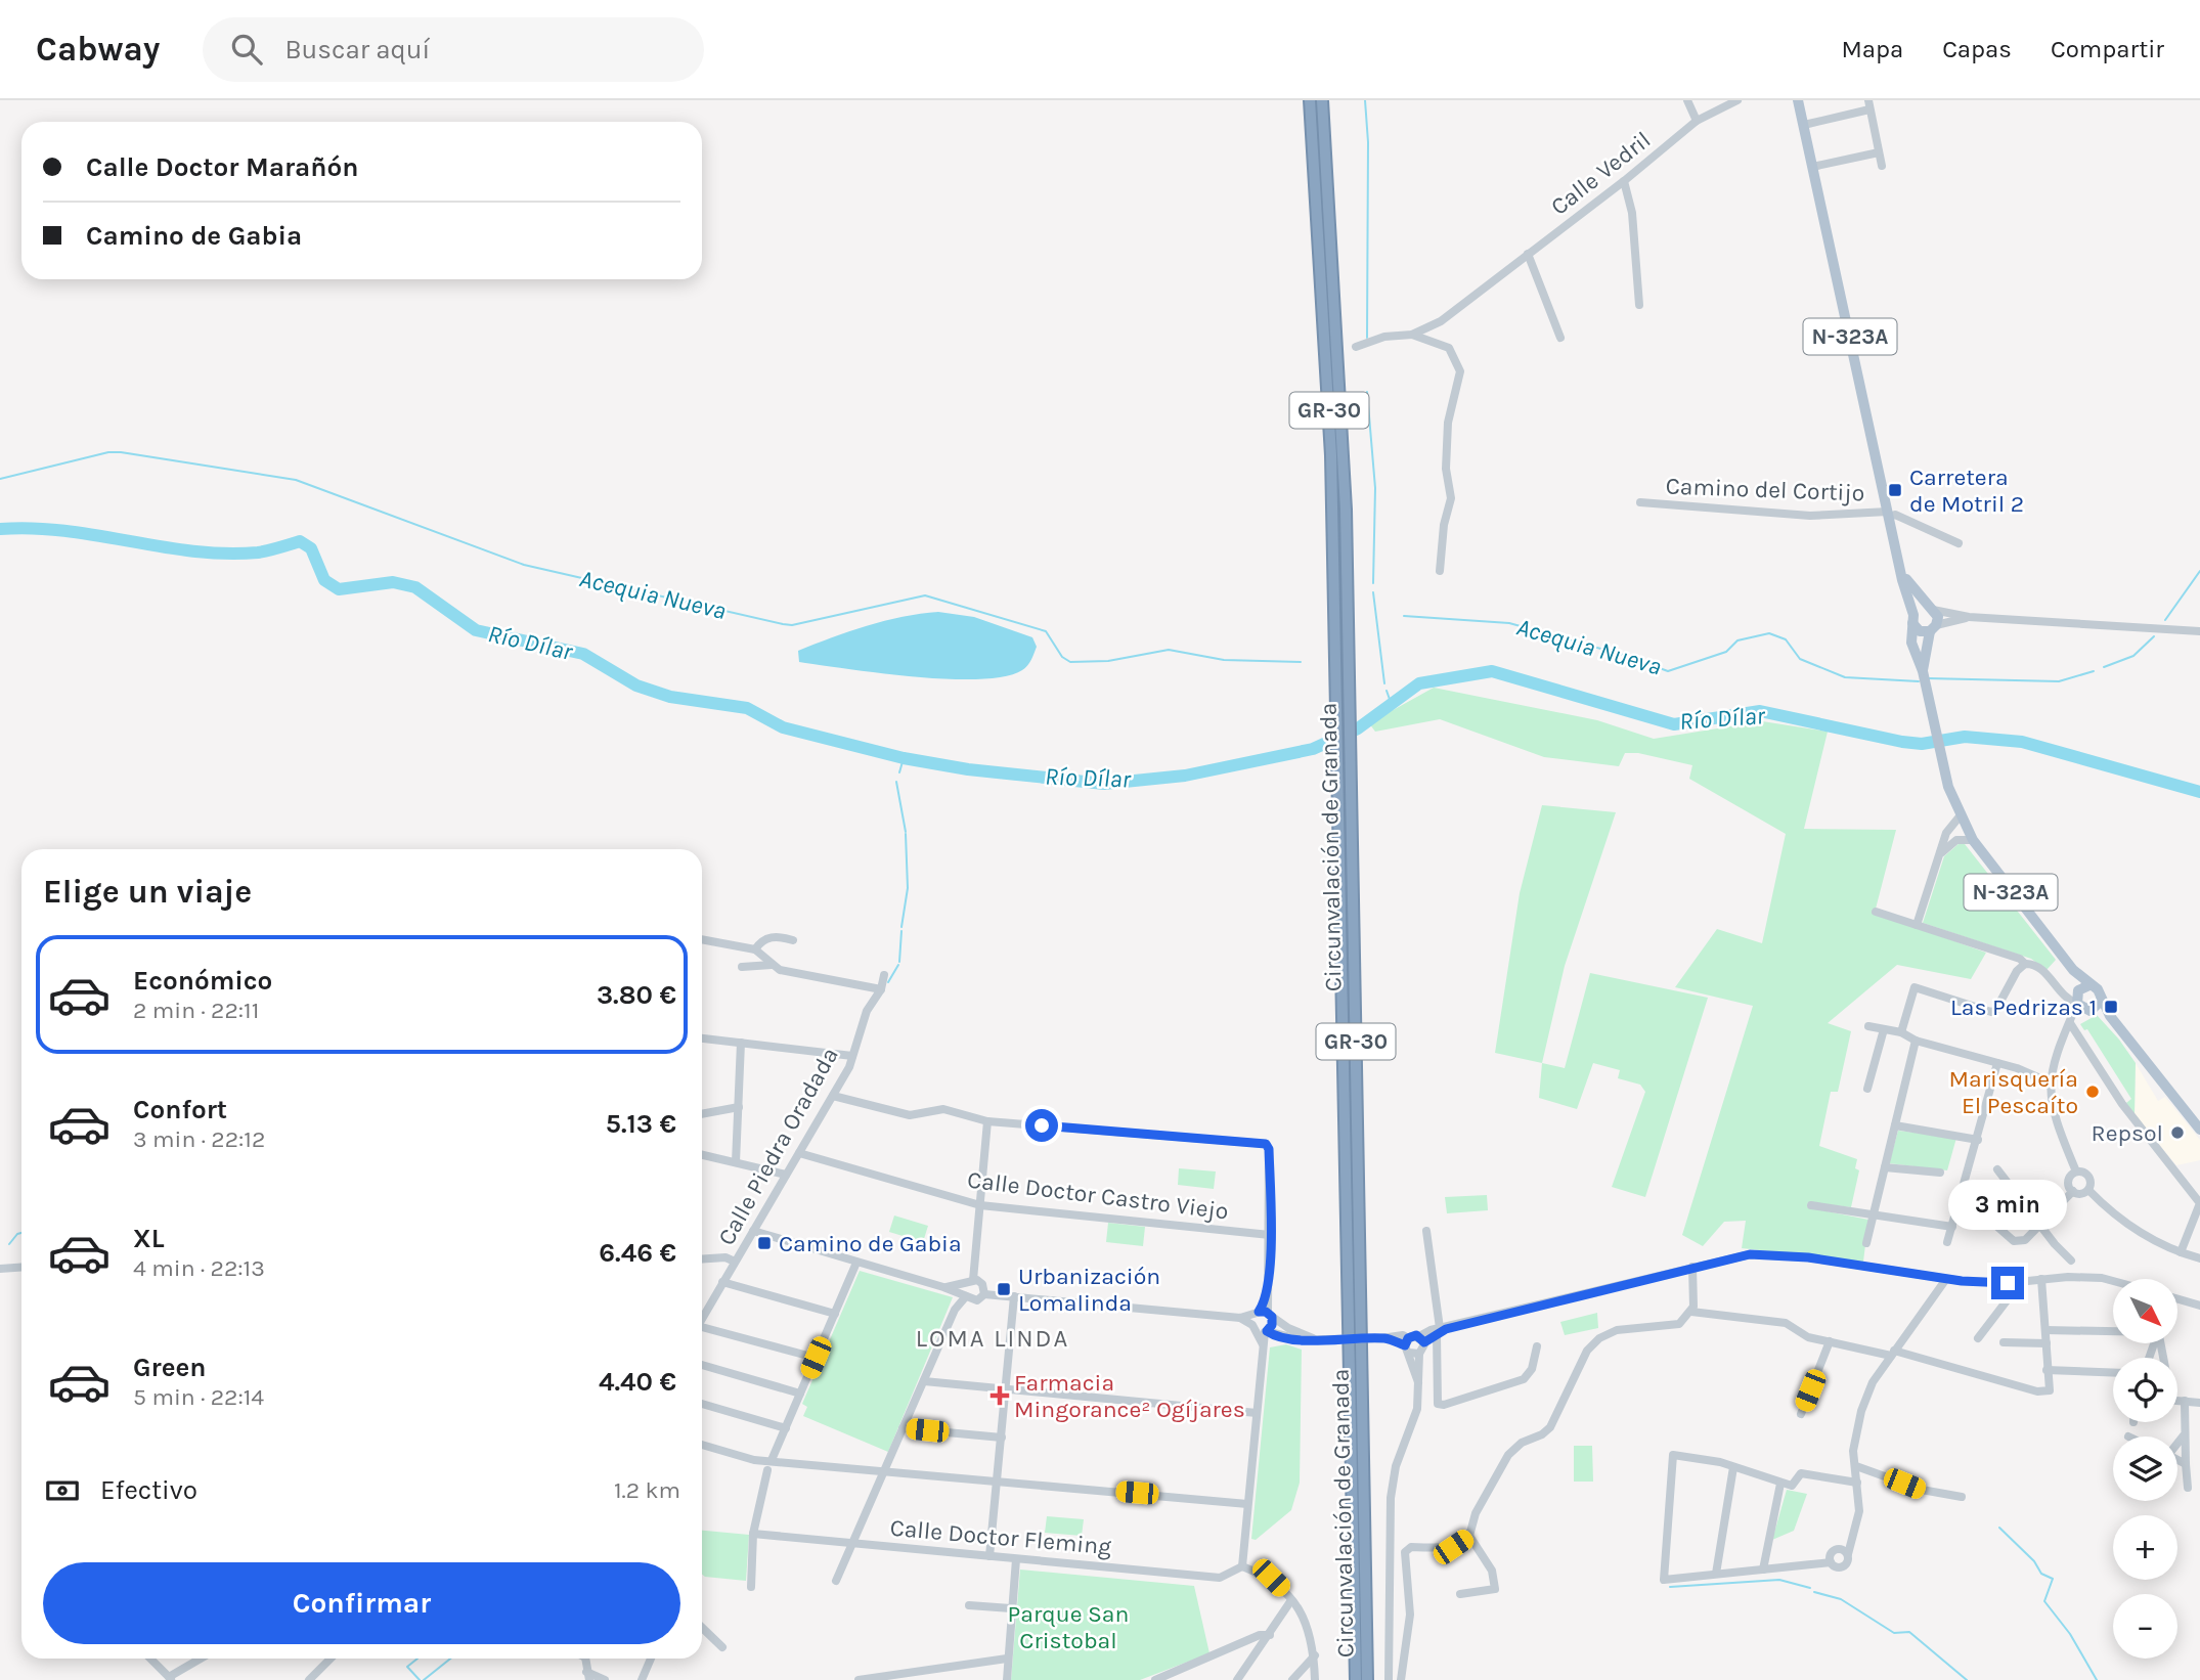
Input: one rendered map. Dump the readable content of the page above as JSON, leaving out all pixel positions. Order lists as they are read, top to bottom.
{
  "streets": {
    "highway": ["GR-30", "Circunvalación de Granada"],
    "main road": ["N-323A"],
    "street": [
      "Calle Vedril",
      "Camino del Cortijo",
      "Calle Piedra Oradada",
      "Calle Doctor Castro Viejo",
      "Calle Doctor Fleming"
    ]
  },
  "crossings": [
    ["N-323A", "Camino del Cortijo"],
    ["Calle Piedra Oradada", "Calle Doctor Castro Viejo"]
  ],
  "districts": ["LOMA LINDA"],
  "water": ["Acequia Nueva", "Río Dílar"],
  "parks": ["Parque San Cristobal"],
  "places": {
    "transit": [
      "Carretera de Motril 2",
      "Las Pedrizas 1",
      "Camino de Gabia",
      "Urbanización Lomalinda"
    ],
    "other": ["Marisquería El Pescaíto", "Repsol"],
    "health": ["Farmacia Mingorance² Ogíjares"]
  },
  "north": "bottom right",
  "page": {
    "header": "Cabway",
    "search": "Buscar aquí",
    "nav": ["Mapa", "Capas", "Compartir"],
    "banner": ["Calle Doctor Marañón", "Camino de Gabia"],
    "heading": "Elige un viaje",
    "list": [
      {
        "name": "Económico",
        "note": "2 min · 22:11",
        "value": "3.80 €"
      },
      {
        "name": "Confort",
        "note": "3 min · 22:12",
        "value": "5.13 €"
      },
      {
        "name": "XL",
        "note": "4 min · 22:13",
        "value": "6.46 €"
      },
      {
        "name": "Green",
        "note": "5 min · 22:14",
        "value": "4.40 €"
      }
    ],
    "bubble": "3 min",
    "map_buttons": ["+", "−"],
    "pay": ["Efectivo", "1.2 km"],
    "buttons": "Confirmar"
  }
}
